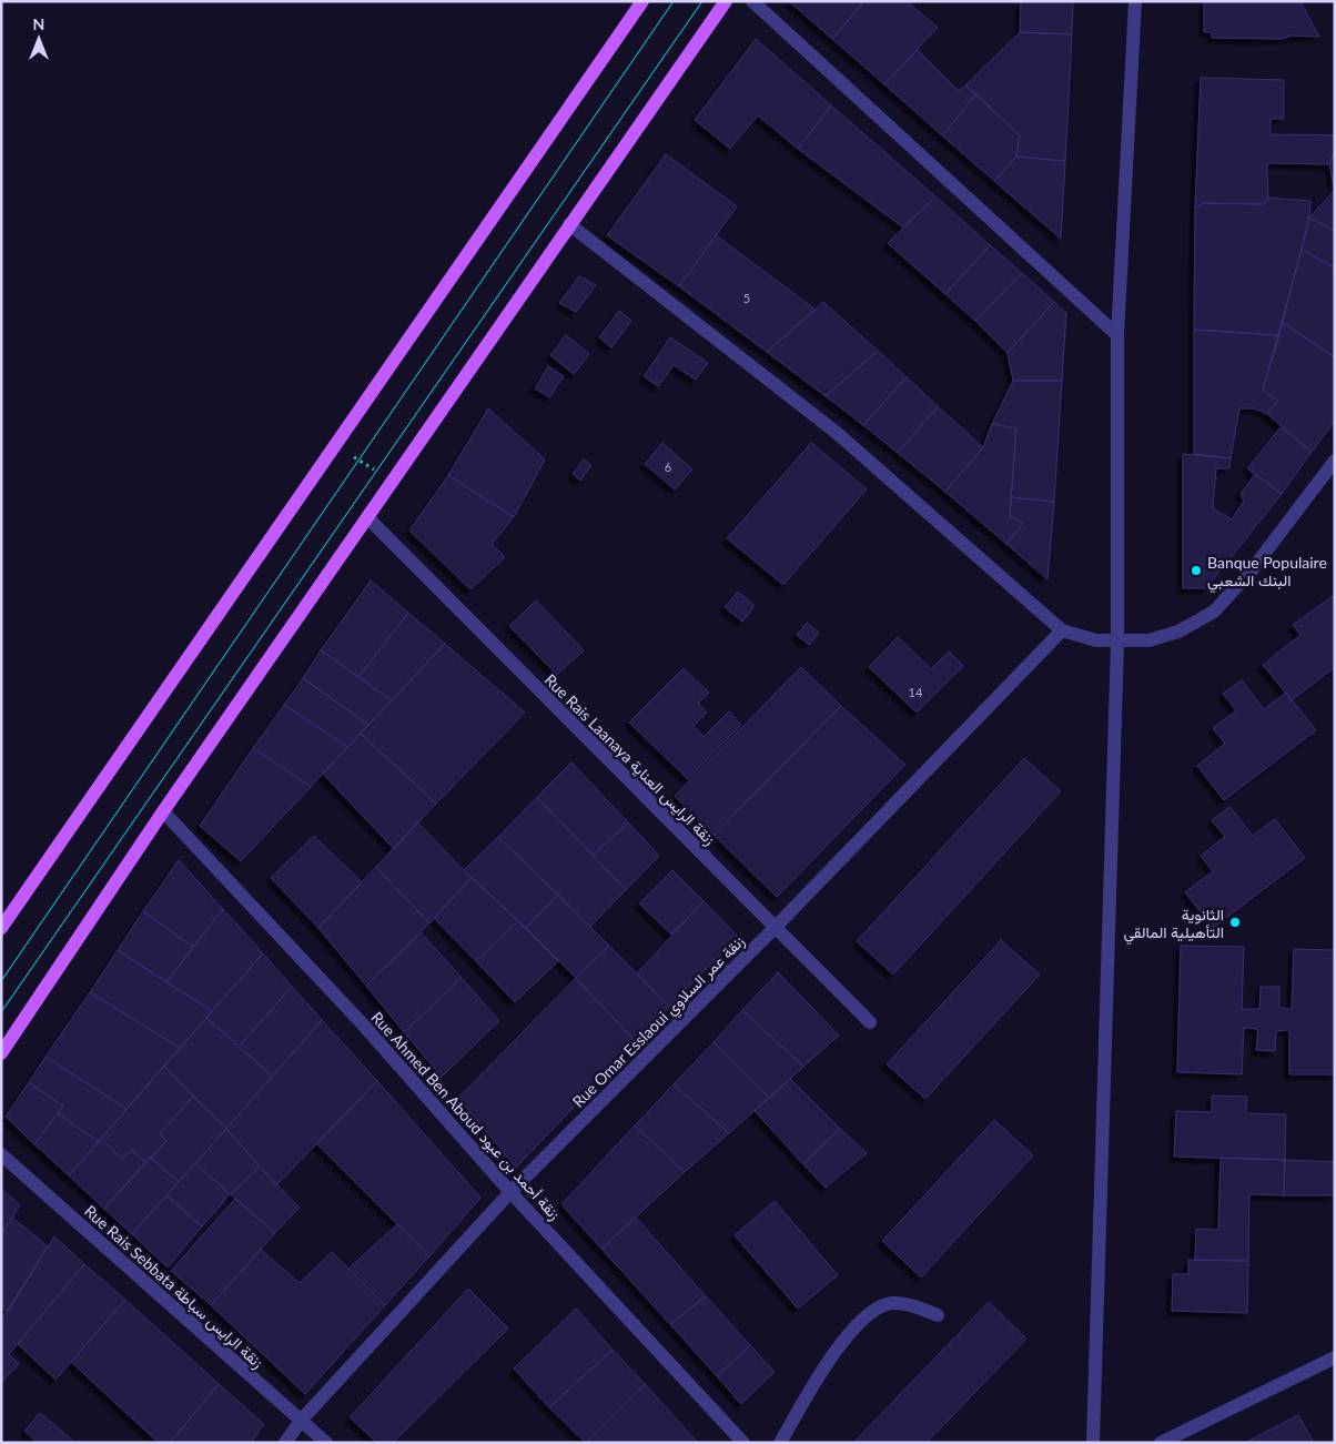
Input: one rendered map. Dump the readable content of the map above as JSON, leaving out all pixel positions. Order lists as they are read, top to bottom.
{
  "streets": {
    "street": [
      "Rue Rais Laanaya زنقة الرايس العناية",
      "Rue Omar Esslaoui زنقة عمر السلاوي",
      "Rue Ahmed Ben Aboud زنقة أحمد بن عبود",
      "Rue Rais Sebbata زنقة الرايس سباطة"
    ]
  },
  "crossings": [
    ["Rue Rais Laanaya زنقة الرايس العناية", "Rue Omar Esslaoui زنقة عمر السلاوي"],
    ["Rue Omar Esslaoui زنقة عمر السلاوي", "Rue Ahmed Ben Aboud زنقة أحمد بن عبود"],
    ["Rue Omar Esslaoui زنقة عمر السلاوي", "Rue Rais Sebbata زنقة الرايس سباطة"]
  ],
  "places": ["Banque Populaire البنك الشعبي", "الثانوية التأهيلية المالقي"],
  "house_numbers": ["5", "6", "14"],
  "north": "top"
}
